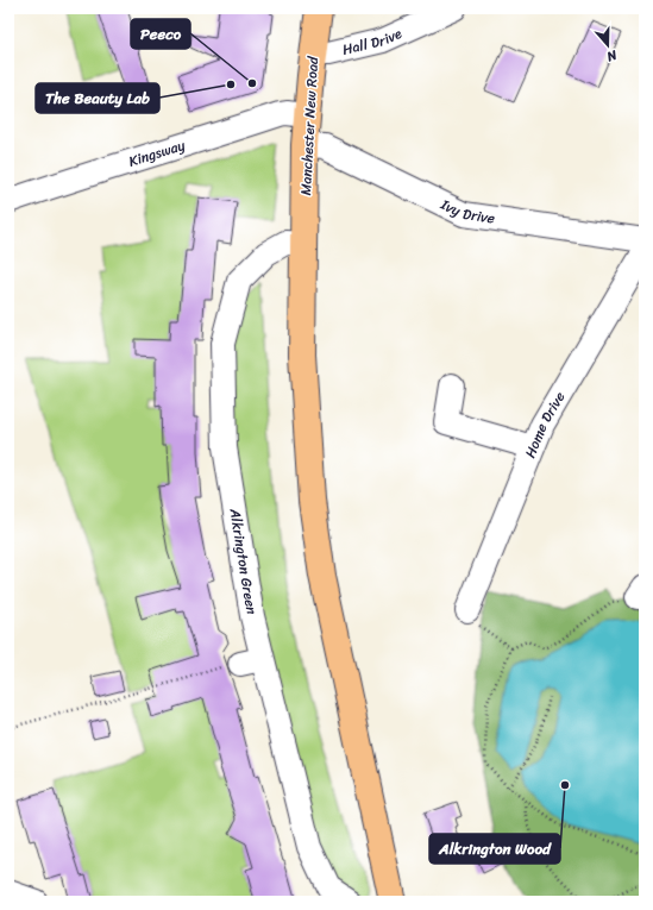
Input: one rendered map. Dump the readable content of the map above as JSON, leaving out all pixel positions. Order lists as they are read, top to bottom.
{
  "streets": {
    "main road": ["Manchester New Road"],
    "street": [
      "Hall Drive",
      "Kingsway",
      "Ivy Drive",
      "Home Drive",
      "Alkrington Green"
    ]
  },
  "crossings": [
    ["Hall Drive", "Manchester New Road"],
    ["Manchester New Road", "Kingsway"],
    ["Manchester New Road", "Ivy Drive"],
    ["Manchester New Road", "Alkrington Green"]
  ],
  "places": ["Peeco", "The Beauty Lab", "Alkrington Wood"],
  "north": "bottom"
}
